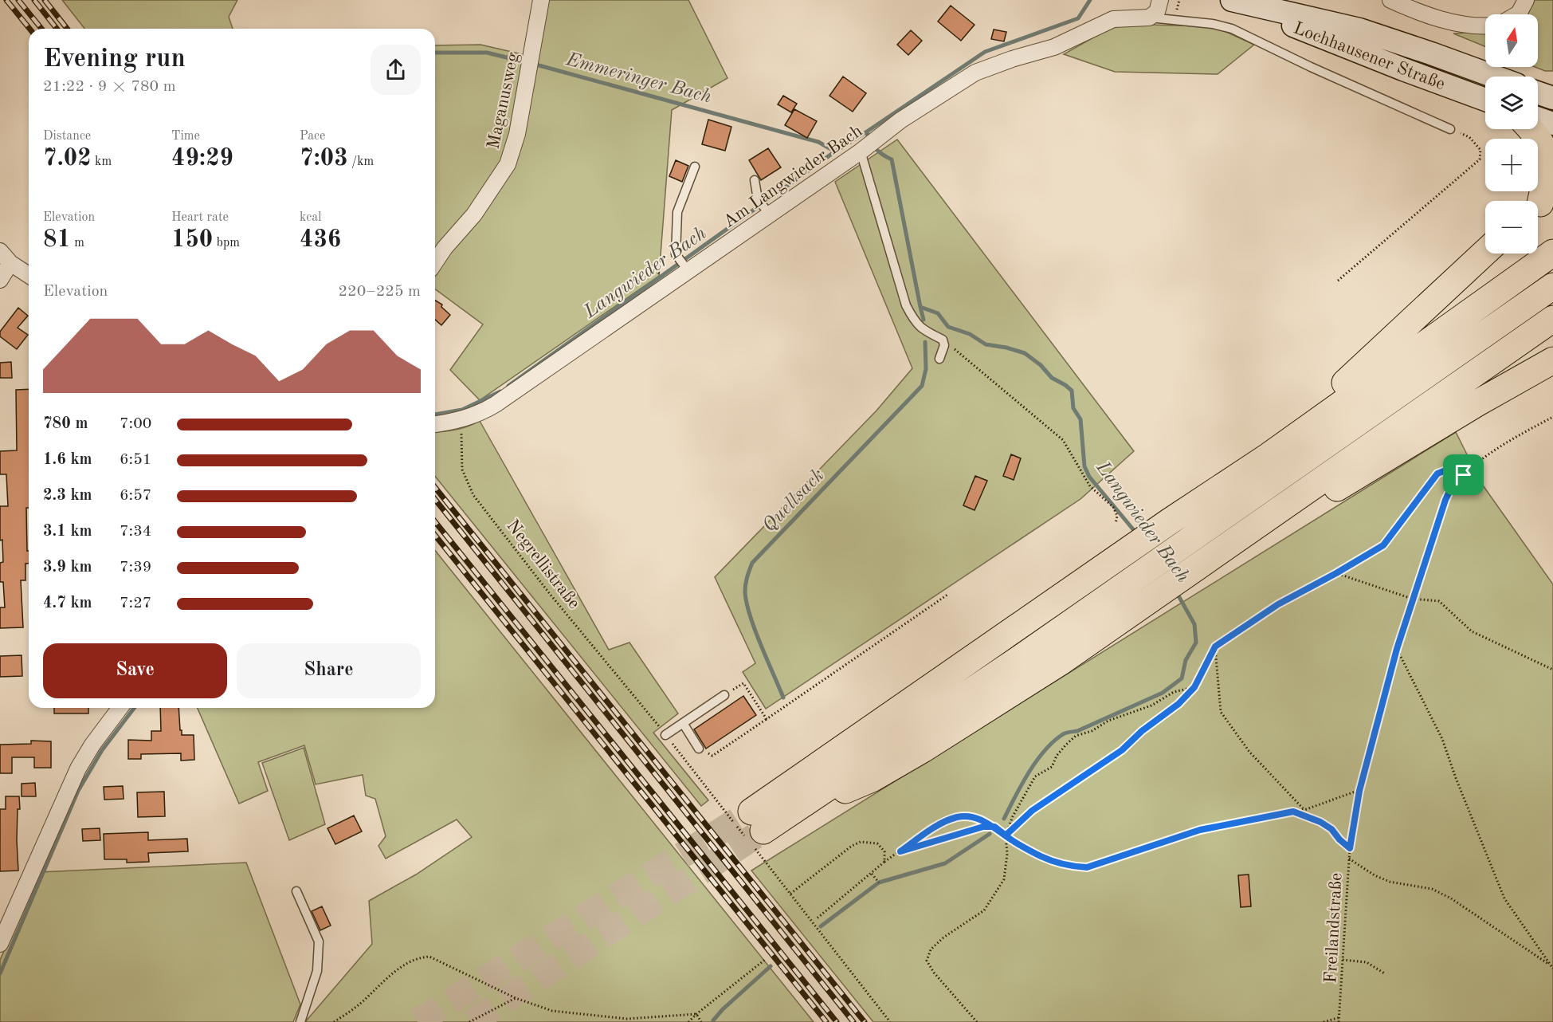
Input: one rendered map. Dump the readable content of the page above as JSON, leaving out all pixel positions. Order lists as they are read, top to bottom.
{
  "streets": {
    "main road": ["Lochhausener Straße"],
    "street": ["Maganusweg", "Am Langwieder Bach"],
    "path": ["Negrellistraße", "Freilandstraße"]
  },
  "crossings": [
    ["Am Langwieder Bach", "Negrellistraße"]
  ],
  "water": ["Emmeringer Bach", "Langwieder Bach", "Quellsack"],
  "north": "top",
  "page": {
    "map_buttons": ["+", "−"],
    "heading": ["Evening run", "21:22 · 9 × 780 m"],
    "stats": [
      ["Distance", "7.02 km"],
      ["Time", "49:29"],
      ["Pace", "7:03 /km"],
      ["Elevation", "81 m"],
      ["Heart rate", "150 bpm"],
      ["kcal", "436"]
    ],
    "chart": ["Elevation", "220–225 m"],
    "list": [
      {
        "name": "780 m",
        "note": "7:00"
      },
      {
        "name": "1.6 km",
        "note": "6:51"
      },
      {
        "name": "2.3 km",
        "note": "6:57"
      },
      {
        "name": "3.1 km",
        "note": "7:34"
      },
      {
        "name": "3.9 km",
        "note": "7:39"
      },
      {
        "name": "4.7 km",
        "note": "7:27"
      }
    ],
    "buttons": ["Save", "Share"]
  }
}
